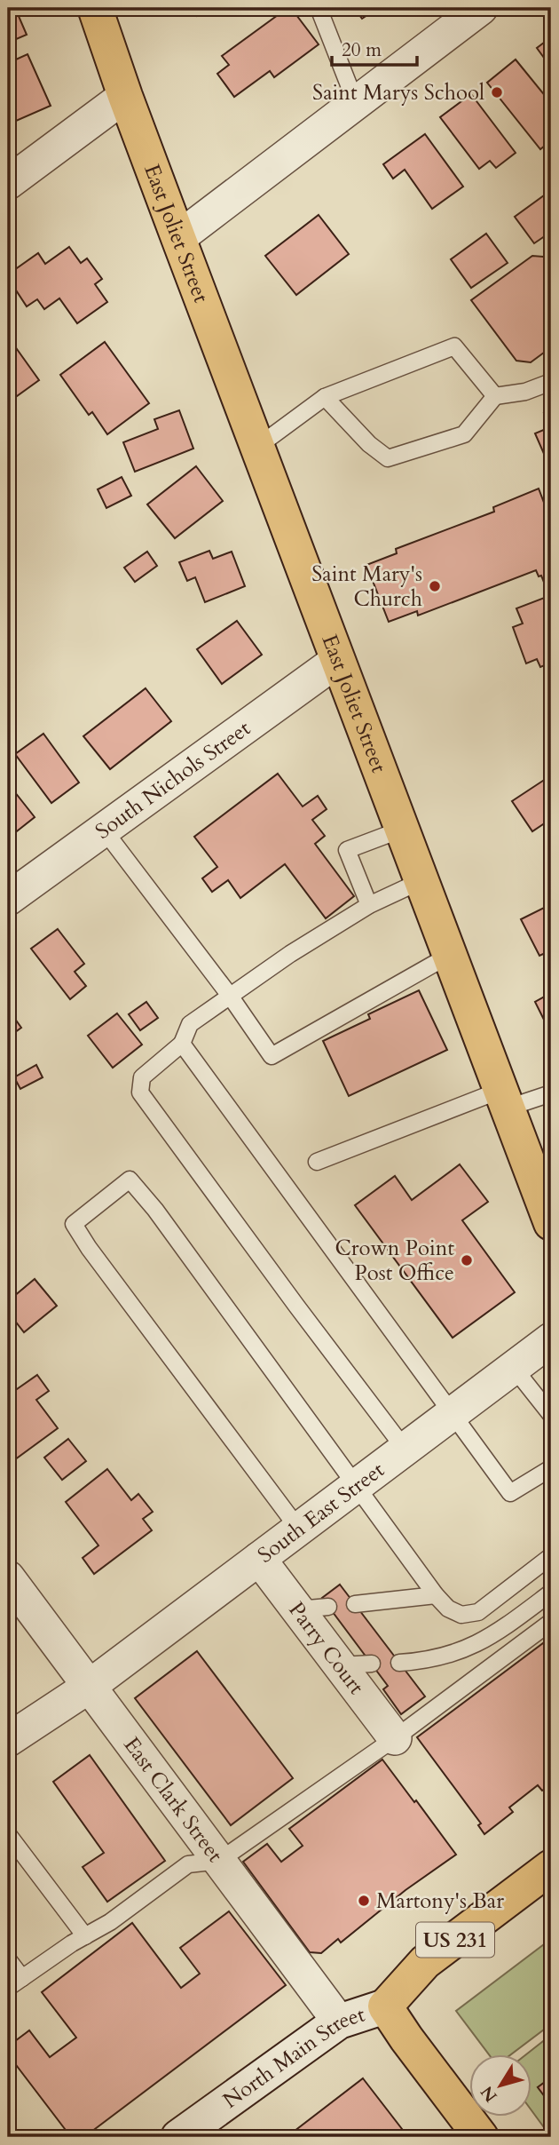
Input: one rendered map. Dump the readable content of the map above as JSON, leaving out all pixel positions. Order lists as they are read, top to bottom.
{
  "streets": {
    "main road": ["East Joliet Street", "US 231", "North Main Street"],
    "street": [
      "South Nichols Street",
      "South East Street",
      "Parry Court",
      "East Clark Street"
    ]
  },
  "crossings": [
    ["East Joliet Street", "South Nichols Street"],
    ["South East Street", "Parry Court"],
    ["South East Street", "East Clark Street"],
    ["East Clark Street", "North Main Street"],
    ["US 231", "North Main Street"]
  ],
  "places": [
    "Saint Marys School",
    "Saint Mary's Church",
    "Crown Point Post Office",
    "Martony's Bar"
  ],
  "scale_bar": "20 m",
  "north": "bottom left"
}
